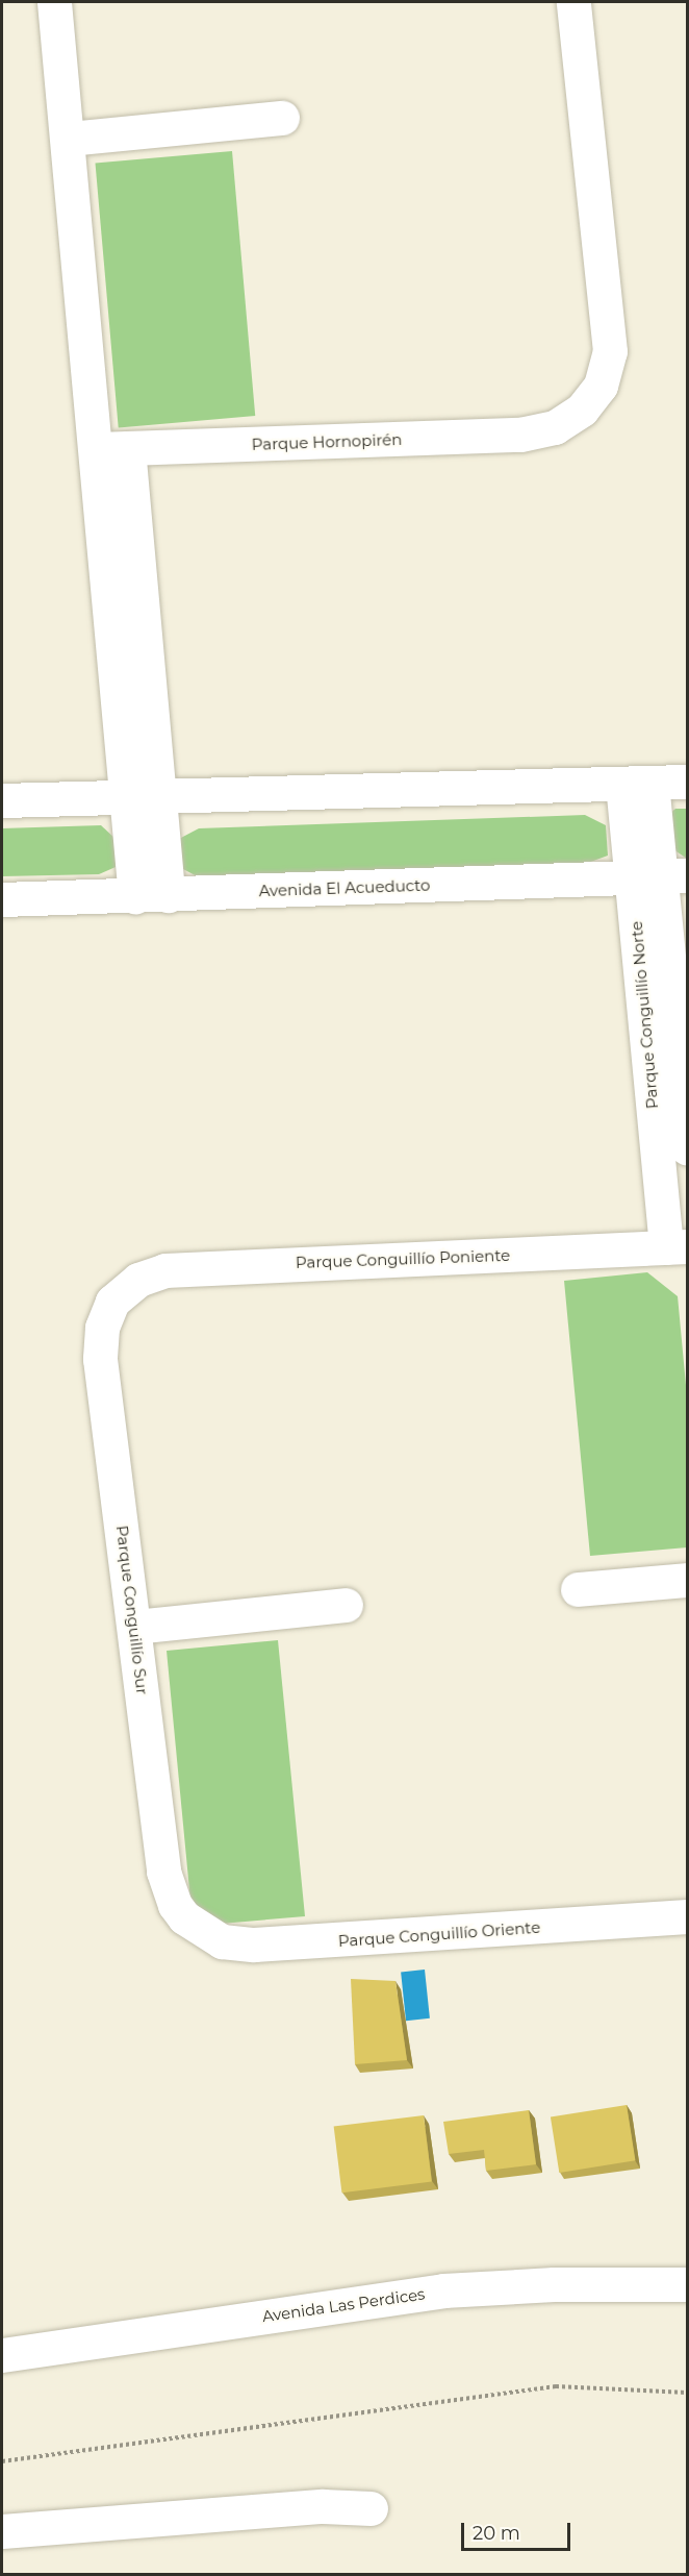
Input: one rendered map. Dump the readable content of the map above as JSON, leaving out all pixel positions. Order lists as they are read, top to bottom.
{
  "streets": {
    "street": [
      "Parque Hornopirén",
      "Avenida El Acueducto",
      "Parque Conguillío Norte",
      "Parque Conguillío Poniente",
      "Parque Conguillío Sur",
      "Parque Conguillío Oriente",
      "Avenida Las Perdices"
    ]
  },
  "crossings": [
    ["Avenida El Acueducto", "Parque Conguillío Norte"],
    ["Parque Conguillío Norte", "Parque Conguillío Poniente"],
    ["Parque Conguillío Poniente", "Parque Conguillío Sur"],
    ["Parque Conguillío Sur", "Parque Conguillío Oriente"]
  ],
  "scale_bar": "20 m"
}
